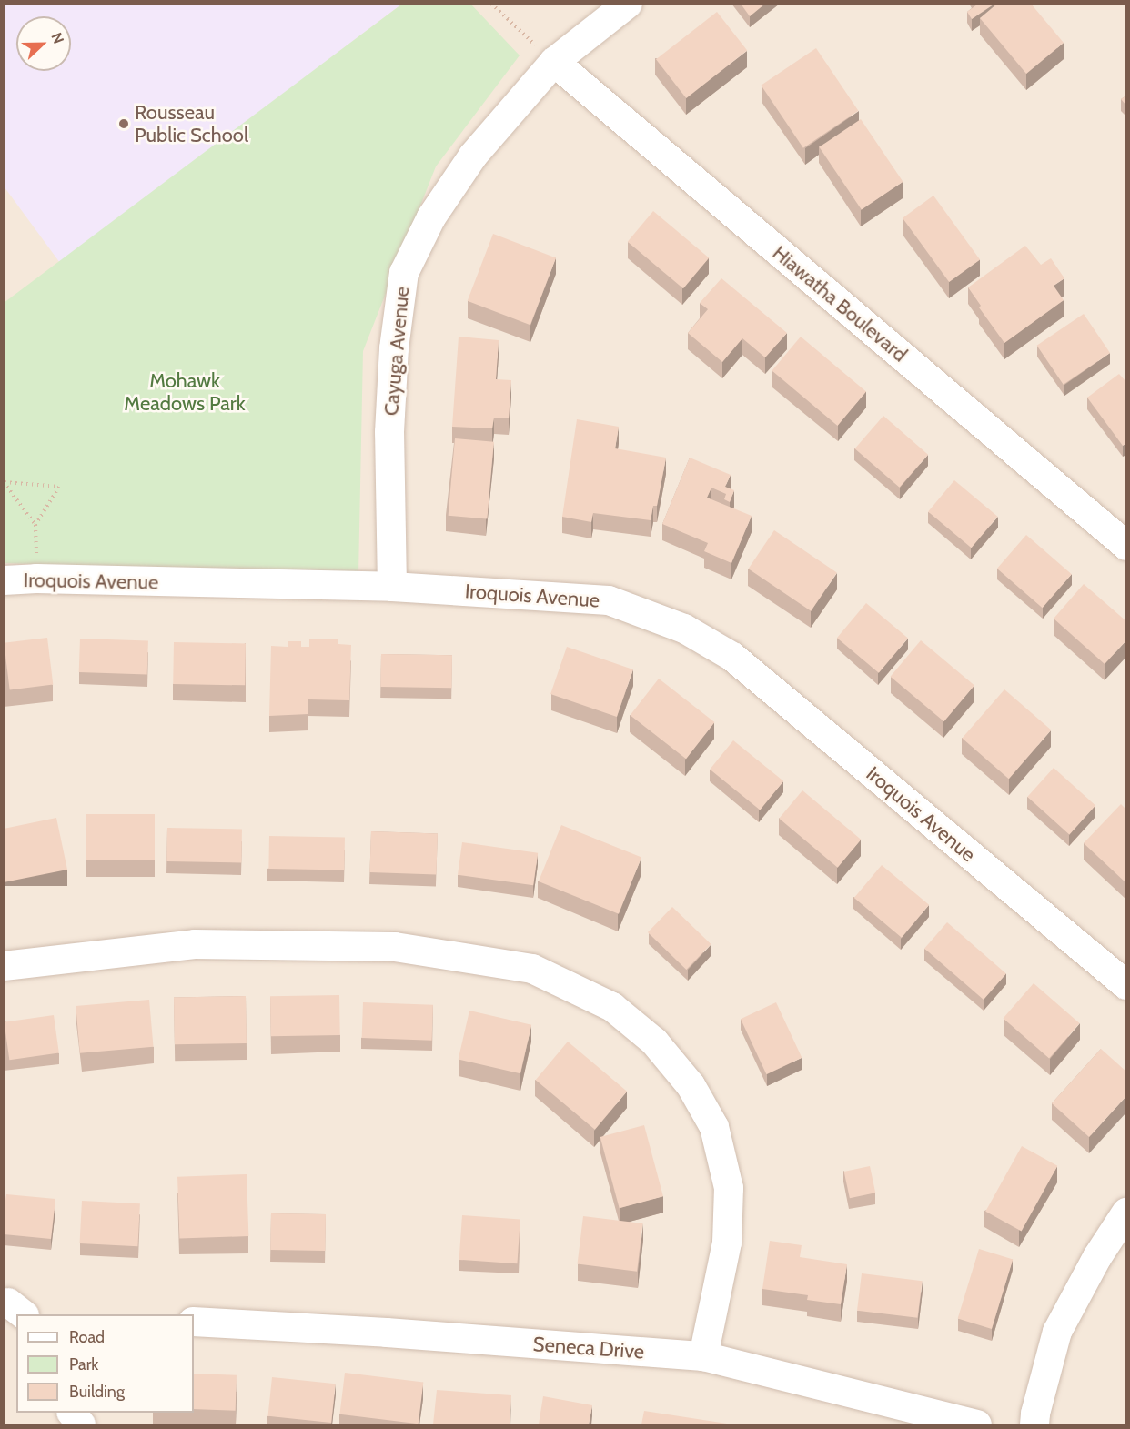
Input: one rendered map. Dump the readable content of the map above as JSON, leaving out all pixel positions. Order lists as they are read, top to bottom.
{
  "streets": {
    "street": [
      "Hiawatha Boulevard",
      "Cayuga Avenue",
      "Iroquois Avenue",
      "Seneca Drive"
    ]
  },
  "crossings": [
    ["Hiawatha Boulevard", "Cayuga Avenue"],
    ["Cayuga Avenue", "Iroquois Avenue"]
  ],
  "parks": ["Mohawk Meadows Park"],
  "places": ["Rousseau Public School"],
  "legend": ["Road", "Park", "Building"],
  "north": "right"
}
